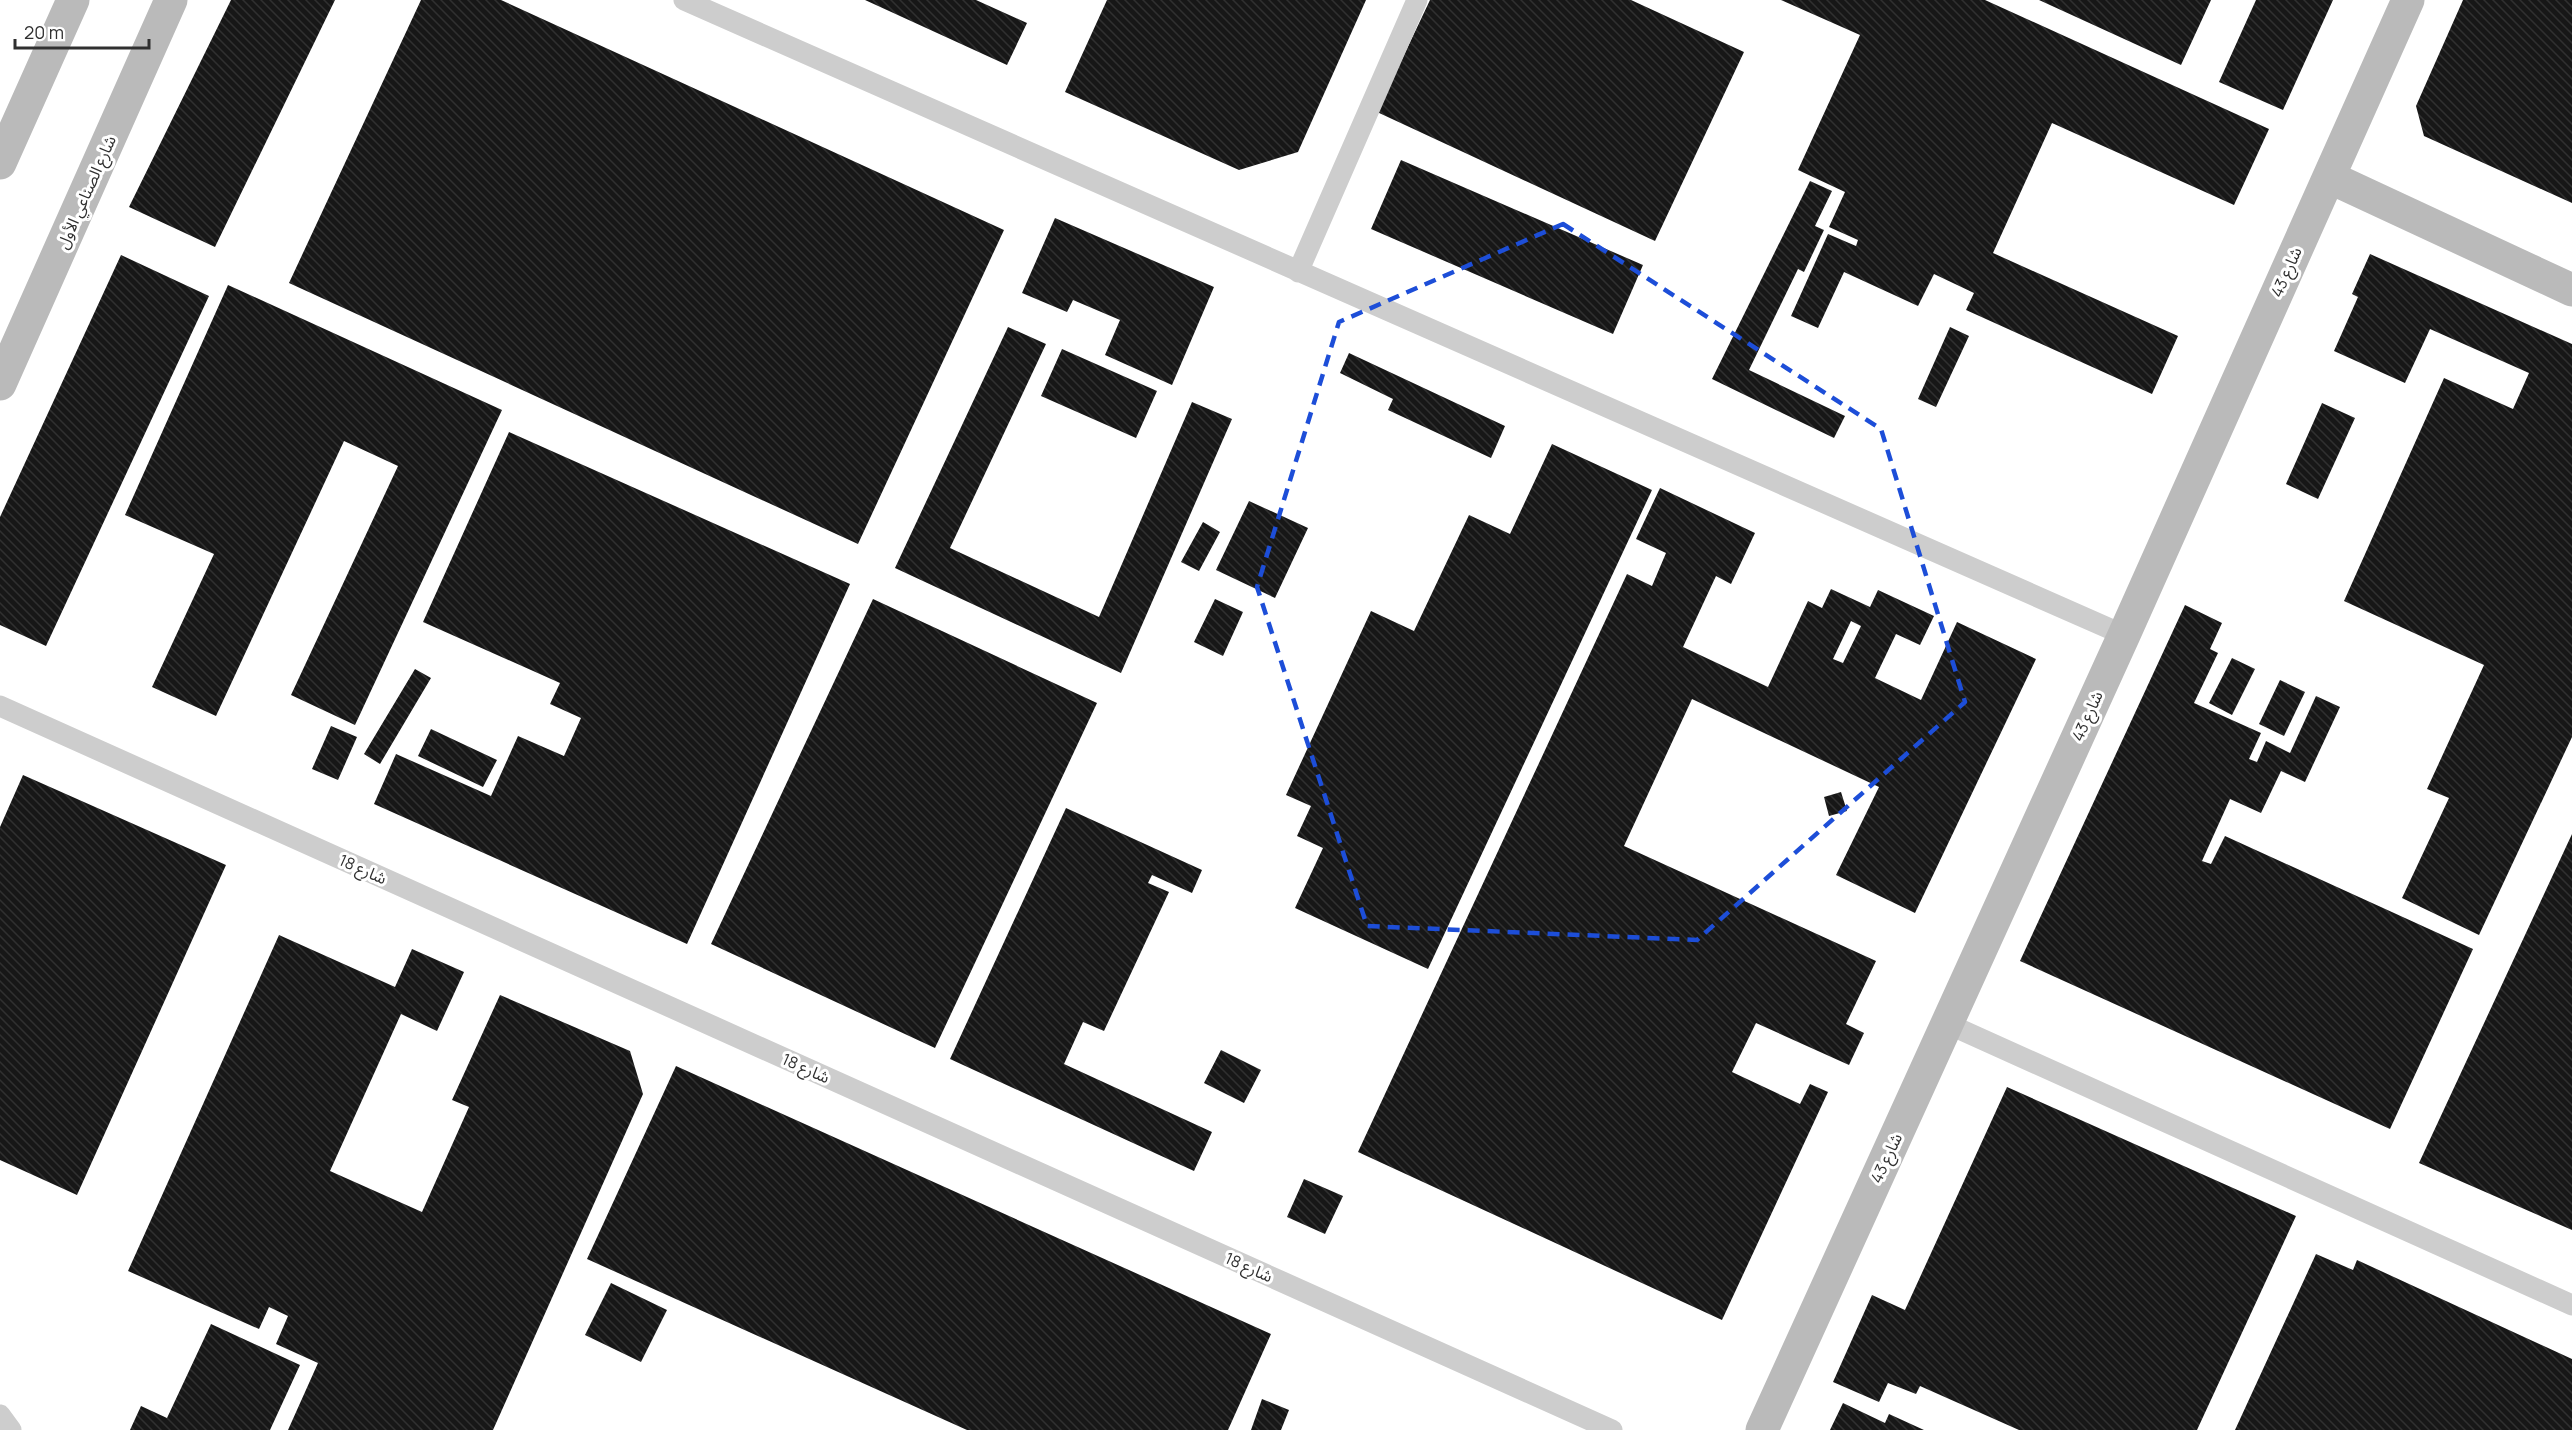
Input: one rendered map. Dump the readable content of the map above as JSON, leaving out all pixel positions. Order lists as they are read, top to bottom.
{
  "streets": {
    "street": ["شارع الصناعي الأول", "شارع 43"],
    "lane": ["شارع 18"]
  },
  "scale_bar": "20 m"
}
